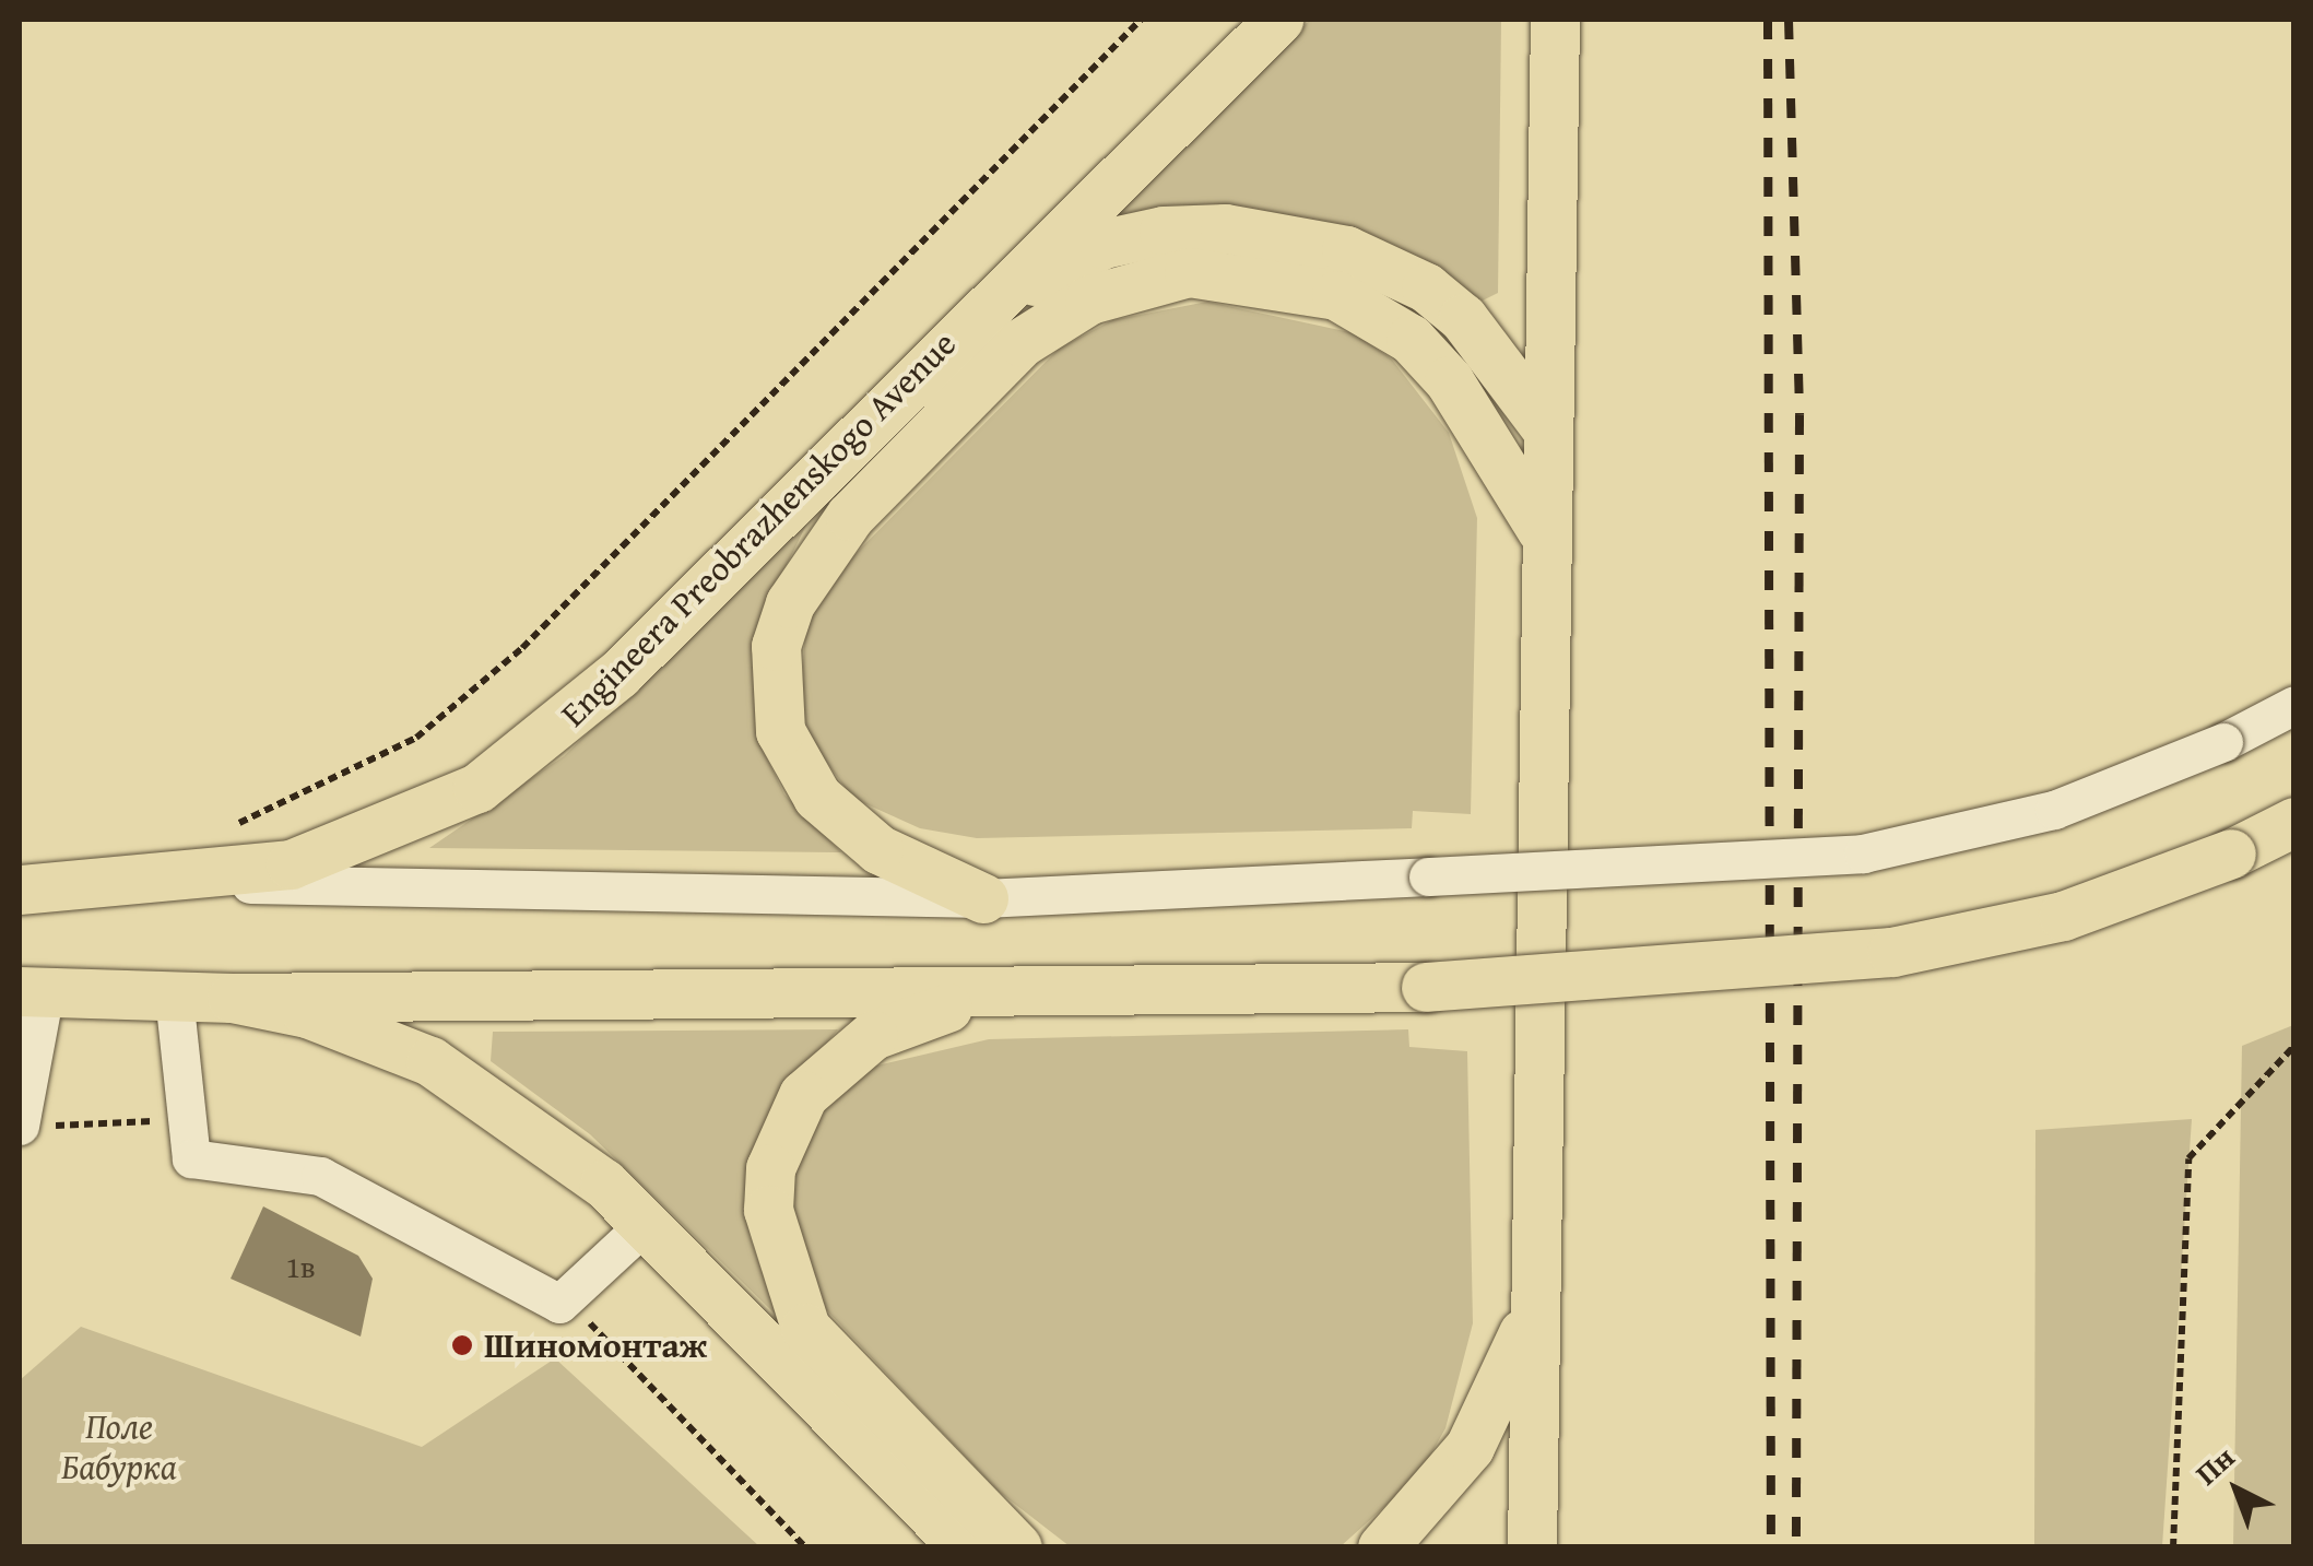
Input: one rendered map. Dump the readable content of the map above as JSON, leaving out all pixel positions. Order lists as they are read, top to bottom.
{
  "streets": {
    "main road": ["Engineera Preobrazhenskogo Avenue"]
  },
  "parks": ["Поле Бабурка"],
  "places": ["Шиномонтаж"],
  "house_numbers": ["1в"],
  "north": "top left"
}
